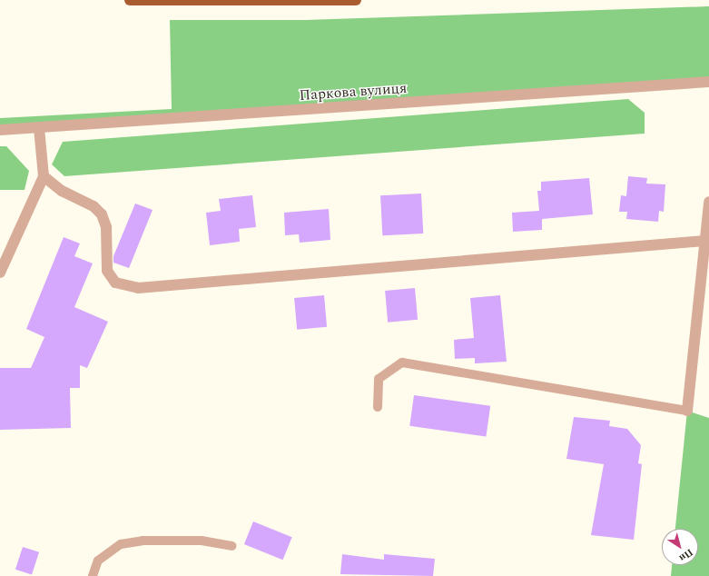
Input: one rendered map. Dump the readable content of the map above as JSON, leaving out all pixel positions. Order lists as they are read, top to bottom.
{
  "streets": {
    "street": ["Паркова вулиця"]
  },
  "north": "bottom right"
}
